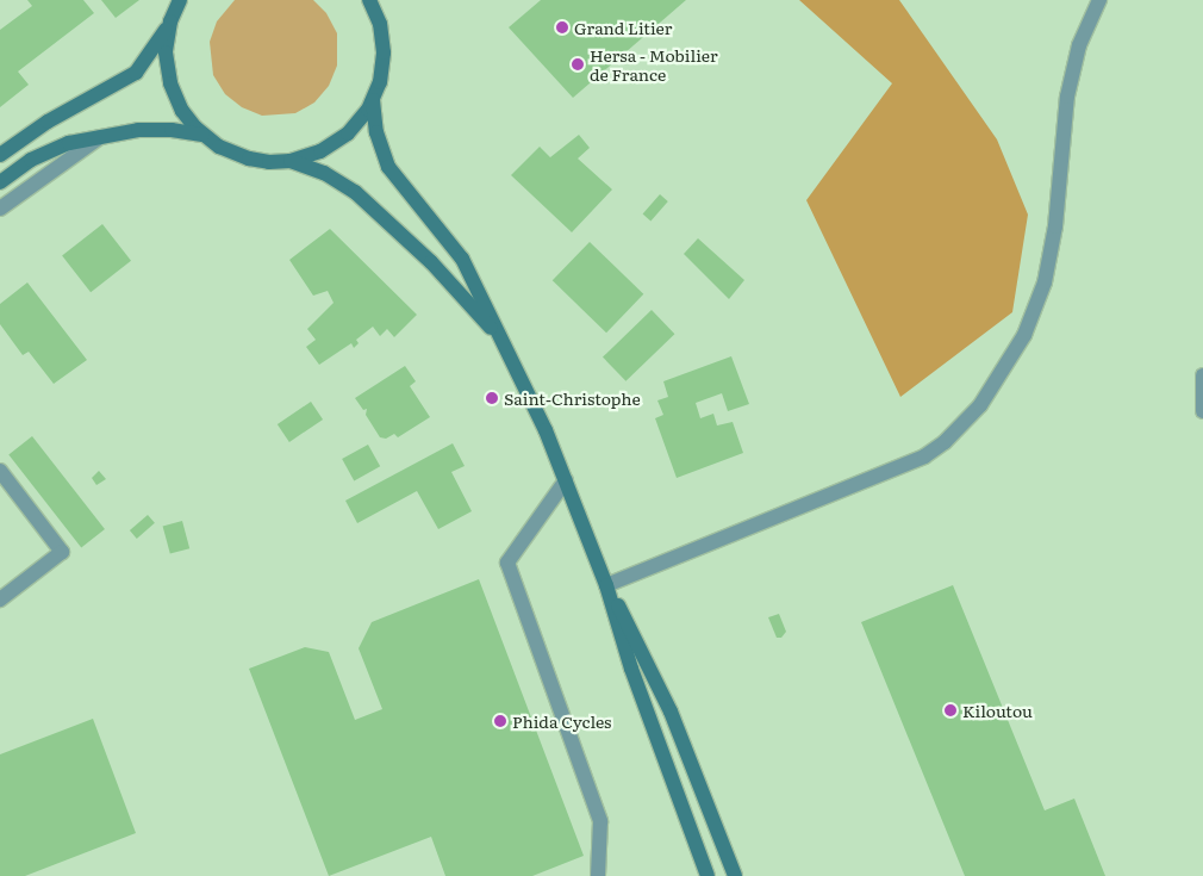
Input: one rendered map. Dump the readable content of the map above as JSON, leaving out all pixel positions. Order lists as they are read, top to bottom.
{
  "places": [
    "Grand Litier",
    "Hersa - Mobilier de France",
    "Saint-Christophe",
    "Kiloutou",
    "Phida Cycles"
  ]
}
